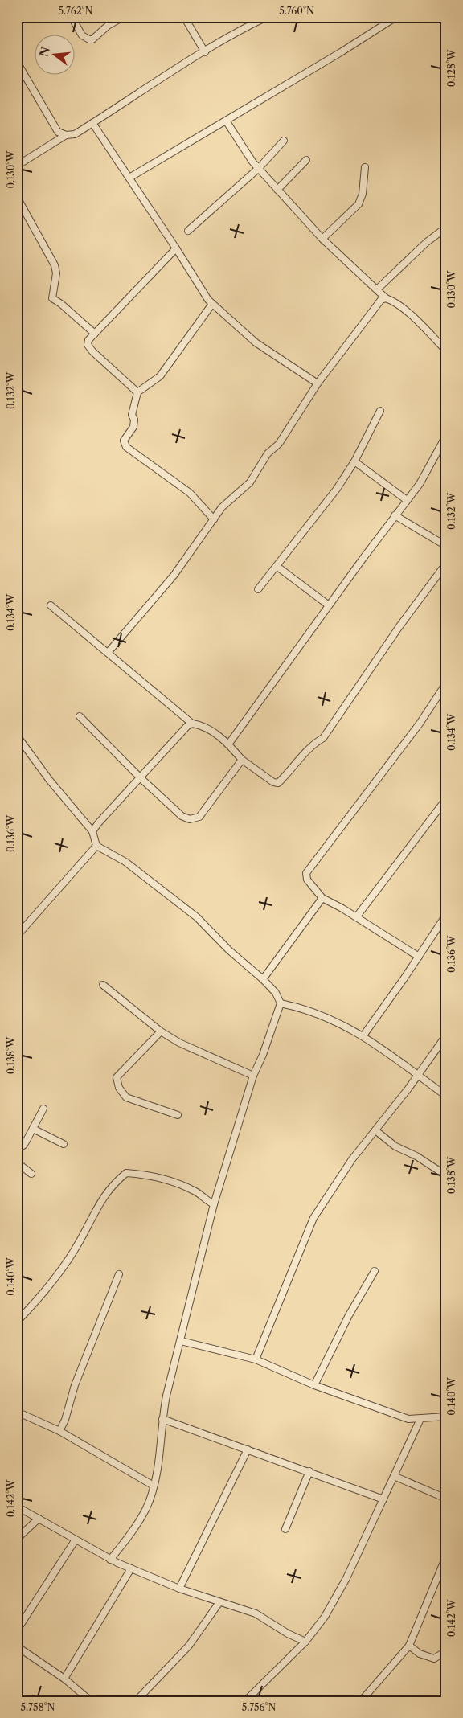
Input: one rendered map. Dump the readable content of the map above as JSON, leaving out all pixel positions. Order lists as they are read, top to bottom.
{
  "north": "left",
  "coordinates": [
    "5.762°N",
    "5.760°N",
    "0.128°W",
    "0.130°W",
    "0.132°W",
    "0.134°W",
    "0.136°W",
    "0.138°W",
    "0.140°W",
    "0.142°W",
    "5.758°N",
    "5.756°N"
  ]
}
